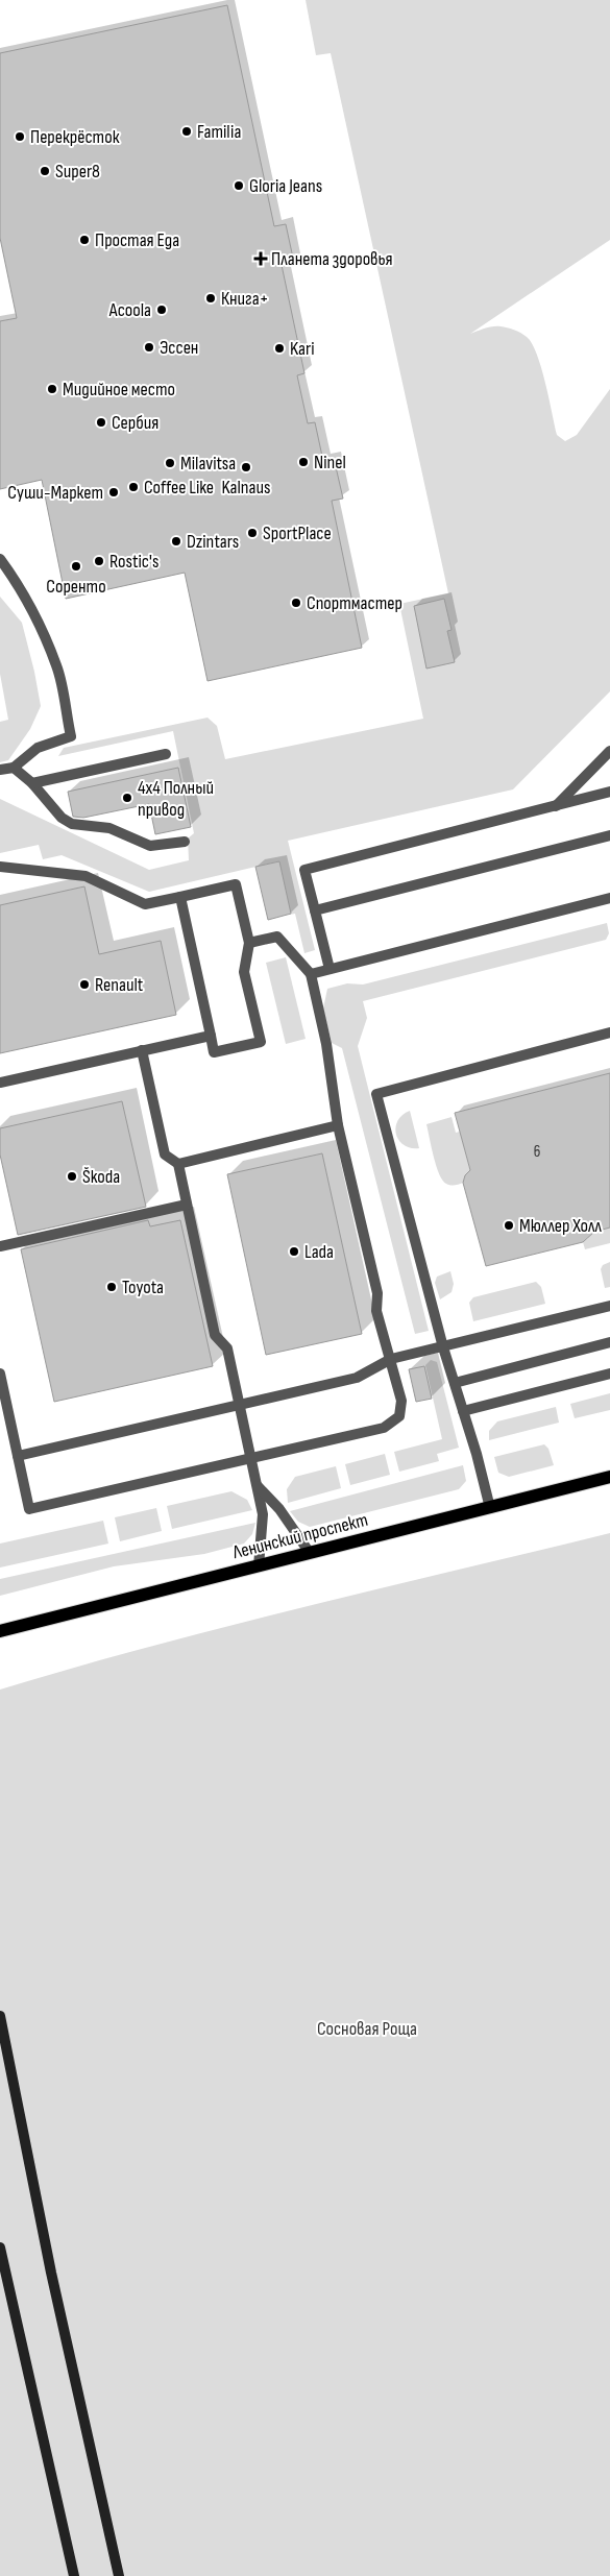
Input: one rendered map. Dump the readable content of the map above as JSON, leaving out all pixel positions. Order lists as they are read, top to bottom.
{
  "streets": {
    "main road": ["Ленинский проспект"]
  },
  "parks": ["Сосновая Роща"],
  "places": {
    "other": [
      "Familia",
      "Перекрёсток",
      "Super8",
      "Gloria Jeans",
      "Простая Еда",
      "Книга+",
      "Acoola",
      "Эссен",
      "Kari",
      "Мидийное место",
      "Сербия",
      "Ninel",
      "Milavitsa",
      "Kalnaus",
      "Coffee Like",
      "Суши-Маркет",
      "SportPlace",
      "Dzintars",
      "Rostic's",
      "Соренто",
      "Спортмастер",
      "4x4 Полный привод",
      "Renault",
      "Škoda",
      "Мюллер Холл",
      "Lada",
      "Toyota"
    ],
    "health": ["Планета здоровья"]
  },
  "house_numbers": ["6"]
}
